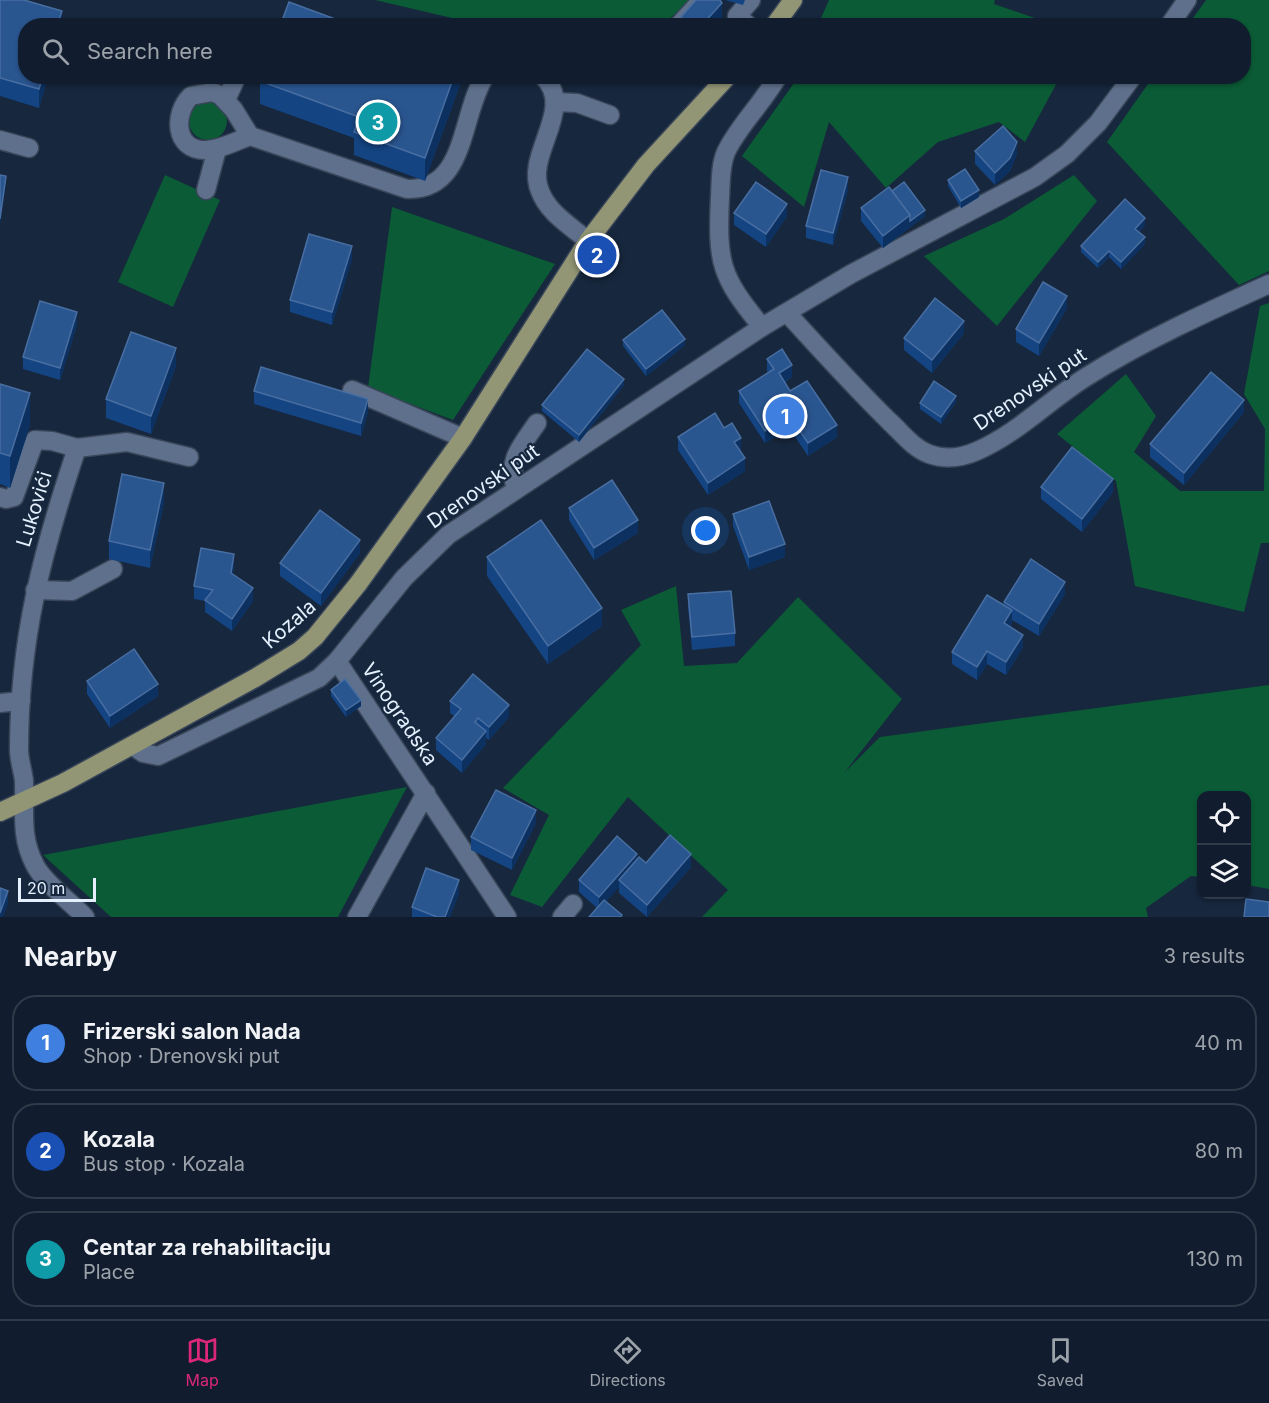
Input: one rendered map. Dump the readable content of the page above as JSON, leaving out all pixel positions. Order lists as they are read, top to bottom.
{
  "streets": {
    "main road": ["Kozala"],
    "street": ["Drenovski put", "Lukovići", "Vinogradska"]
  },
  "crossings": [
    ["Drenovski put", "Kozala"],
    ["Drenovski put", "Vinogradska"],
    ["Lukovići", "Kozala"]
  ],
  "scale_bar": "20 m",
  "page": {
    "search": "Search here",
    "pins": ["3", "2", "1"],
    "scale": "20 m",
    "heading": ["Nearby", "3 results"],
    "list": [
      {
        "mark": "1",
        "name": "Frizerski salon Nada",
        "note": "Shop · Drenovski put",
        "value": "40 m"
      },
      {
        "mark": "2",
        "name": "Kozala",
        "note": "Bus stop · Kozala",
        "value": "80 m"
      },
      {
        "mark": "3",
        "name": "Centar za rehabilitaciju",
        "note": "Place",
        "value": "130 m"
      }
    ],
    "nav": ["Map", "Directions", "Saved"]
  }
}
